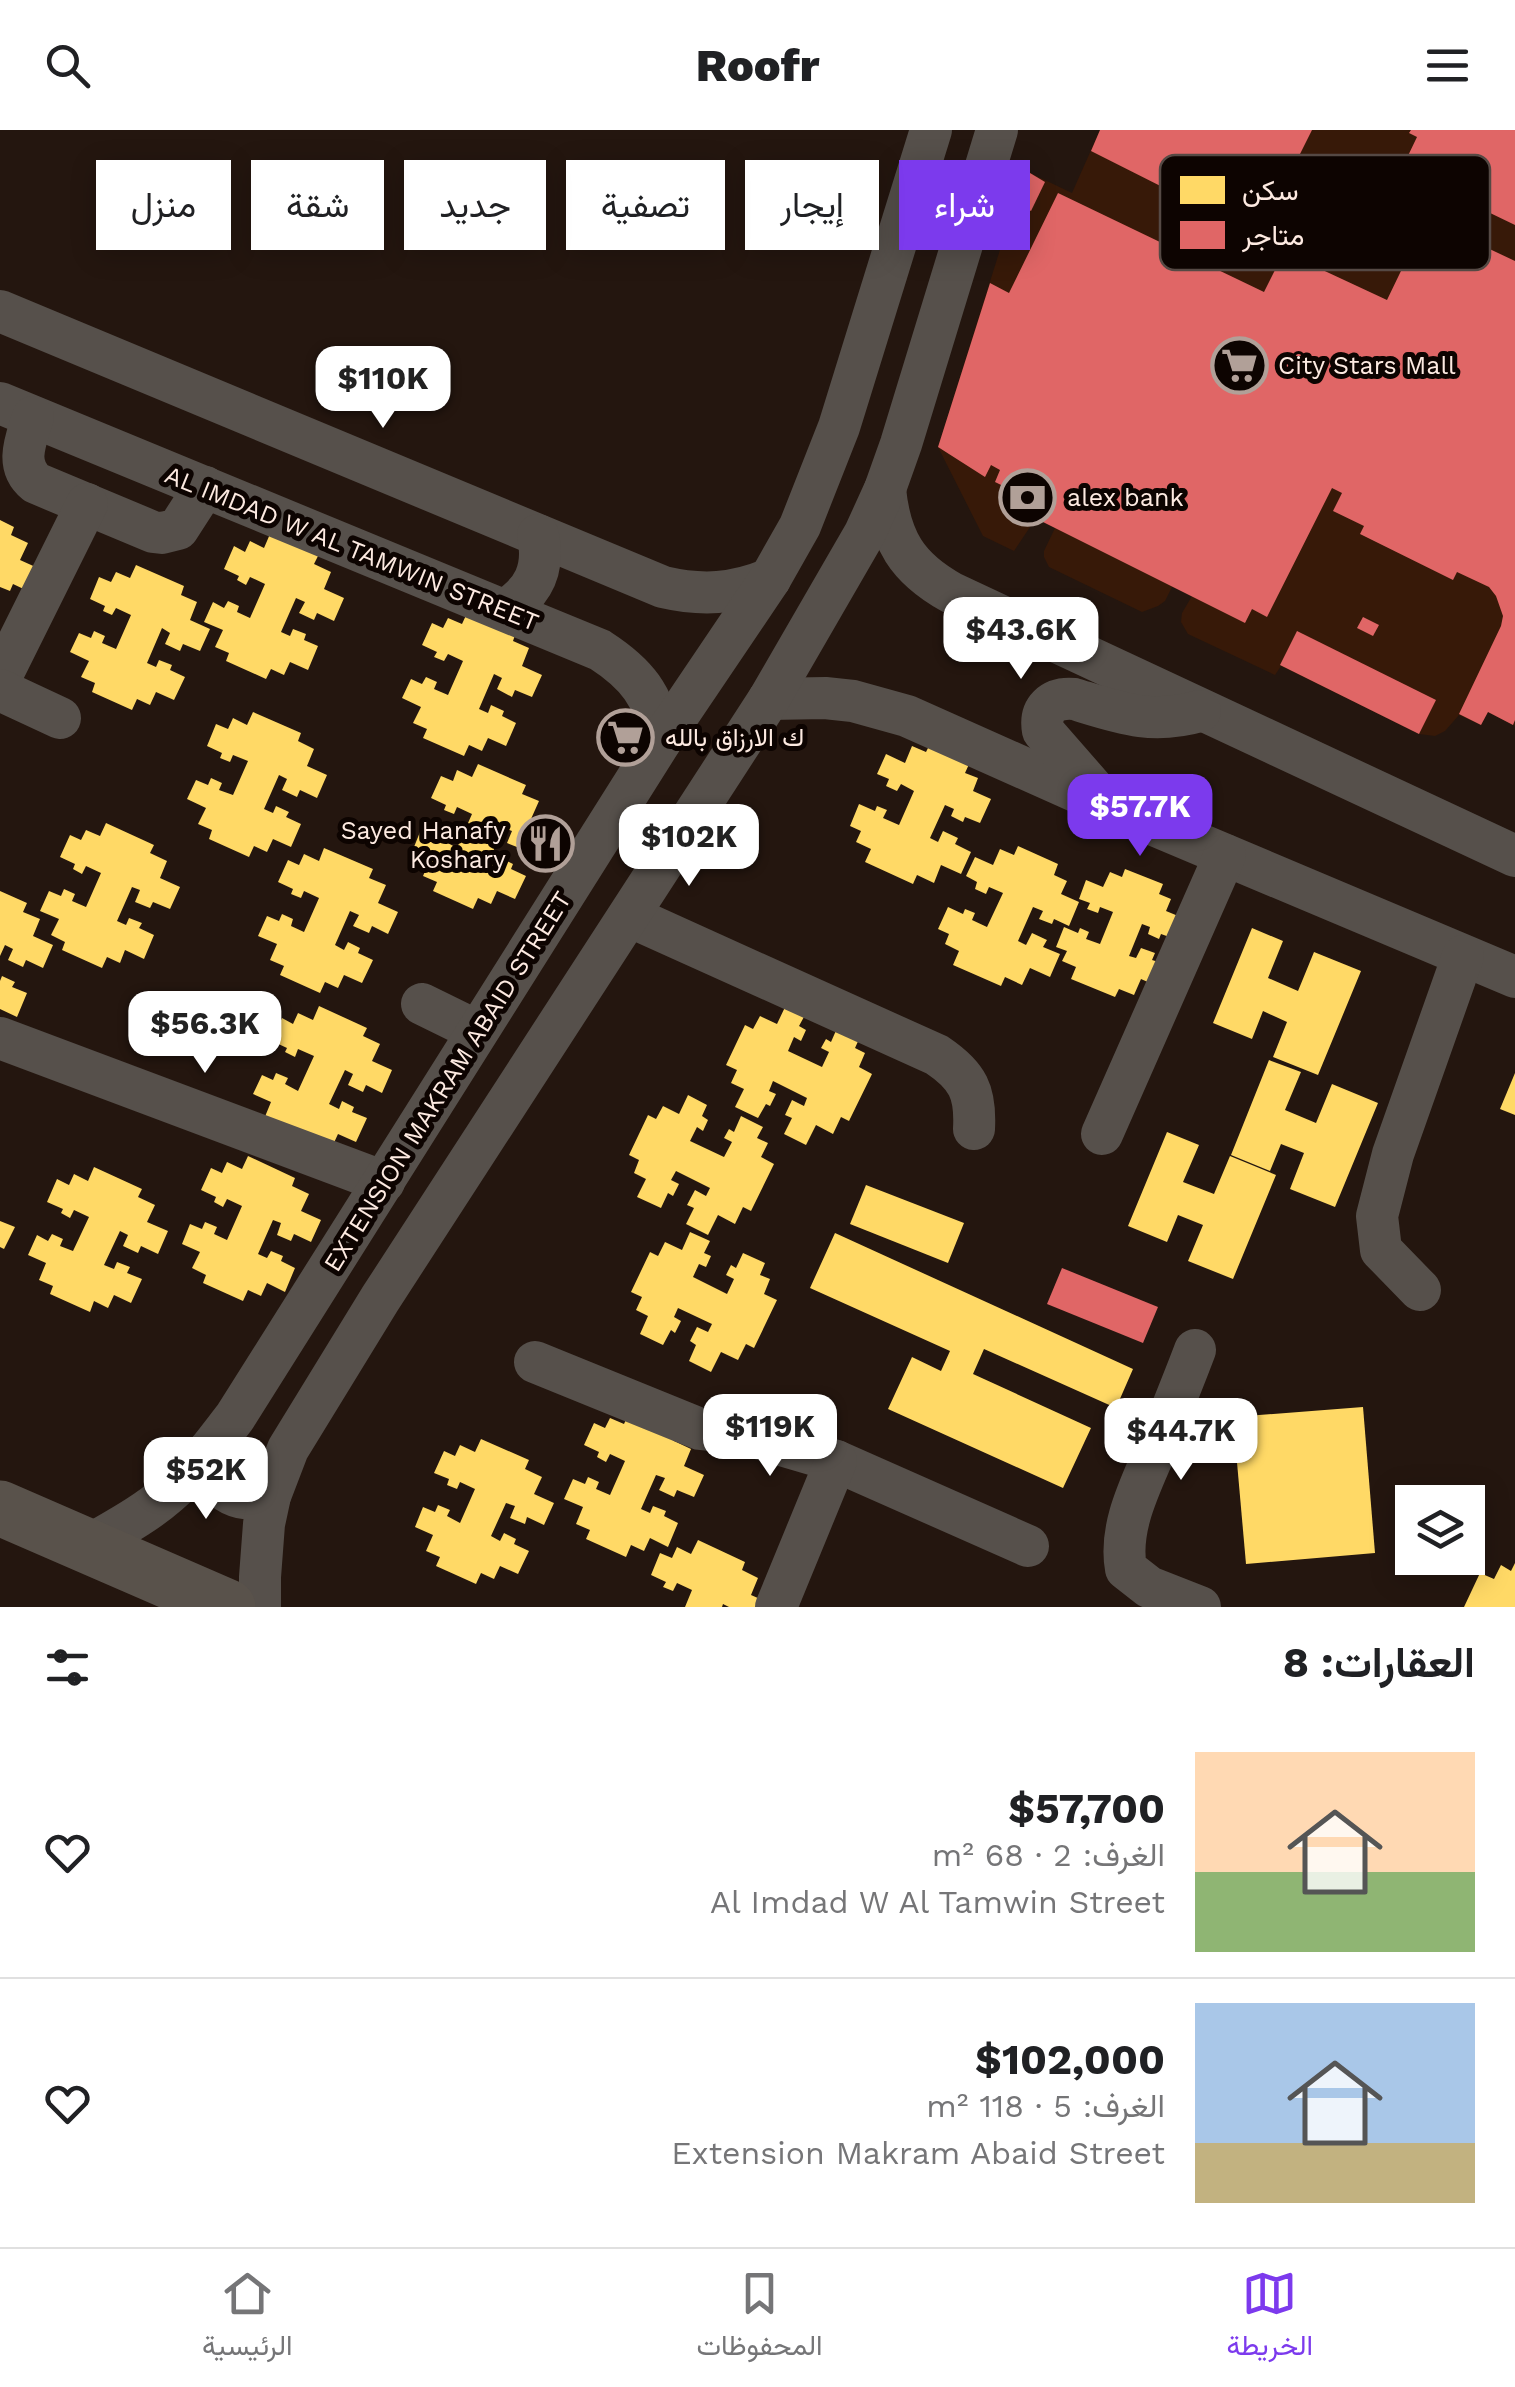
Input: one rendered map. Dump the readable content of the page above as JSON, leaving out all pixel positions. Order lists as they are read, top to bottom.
{
  "streets": {
    "street": ["AL IMDAD W AL TAMWIN STREET", "EXTENSION MAKRAM ABAID STREET"]
  },
  "crossings": [
    ["AL IMDAD W AL TAMWIN STREET", "EXTENSION MAKRAM ABAID STREET"]
  ],
  "places": {
    "supermarket": ["City Stars Mall", "ك الارزاق بالله"],
    "bank": ["alex bank"],
    "restaurant": ["Sayed Hanafy Koshary"]
  },
  "legend": ["سكن", "متاجر"],
  "page": {
    "header": "Roofr",
    "chip": [
      "شراء",
      "إيجار",
      "تصفية",
      "جديد",
      "شقة",
      "منزل"
    ],
    "price": [
      "$110K",
      "$43.6K",
      "$57.7K",
      "$102K",
      "$56.3K",
      "$119K",
      "$44.7K",
      "$52K"
    ],
    "heading": "العقارات: 8",
    "list": [
      {
        "name": "$57,700",
        "note": "الغرف: 2 · 68 m² · Al Imdad W Al Tamwin Street"
      },
      {
        "name": "$102,000",
        "note": "الغرف: 5 · 118 m² · Extension Makram Abaid Street"
      }
    ],
    "tabs": ["الخريطة", "المحفوظات", "الرئيسية"]
  }
}
